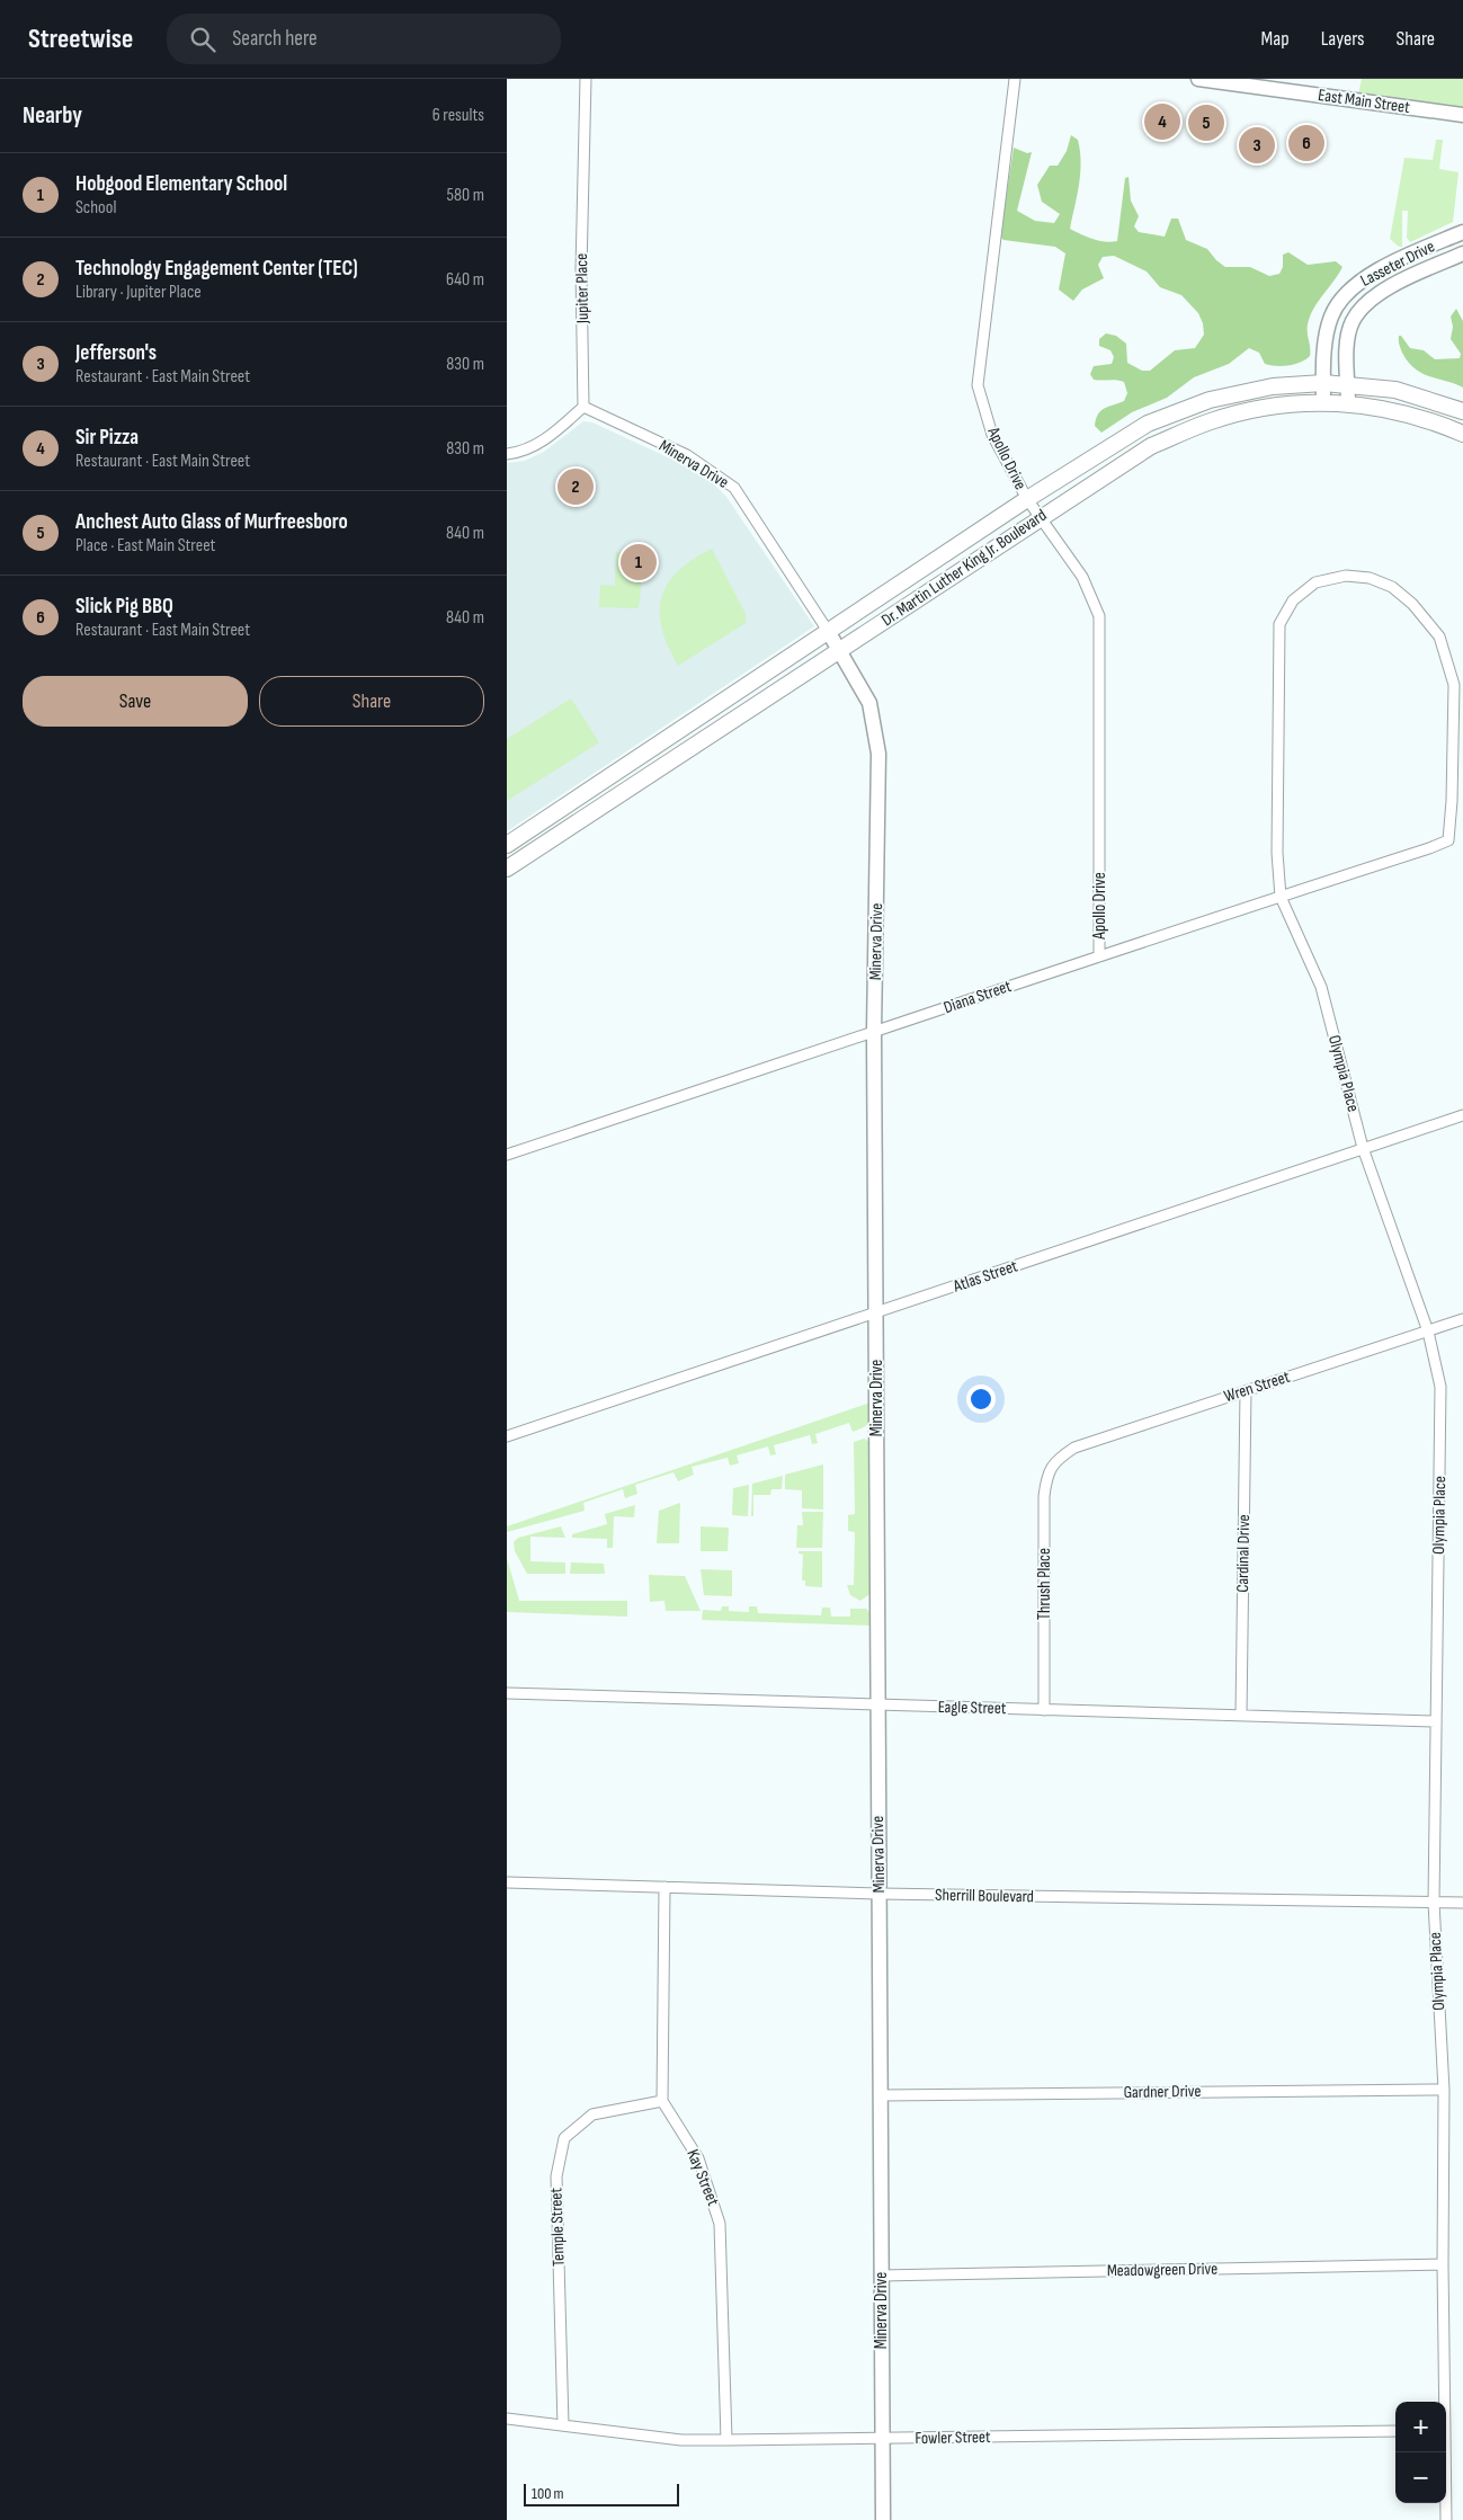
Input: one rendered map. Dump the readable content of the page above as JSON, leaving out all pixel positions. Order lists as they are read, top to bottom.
{
  "streets": {
    "main road": ["Dr. Martin Luther King Jr. Boulevard"],
    "street": [
      "East Main Street",
      "Lasseter Drive",
      "Jupiter Place",
      "Apollo Drive",
      "Minerva Drive",
      "Diana Street",
      "Olympia Place",
      "Atlas Street",
      "Wren Street",
      "Cardinal Drive",
      "Thrush Place",
      "Eagle Street",
      "Sherrill Boulevard",
      "Gardner Drive",
      "Kay Street",
      "Temple Street",
      "Meadowgreen Drive",
      "Fowler Street"
    ]
  },
  "crossings": [
    ["Lasseter Drive", "Dr. Martin Luther King Jr. Boulevard"],
    ["Jupiter Place", "Minerva Drive"],
    ["Apollo Drive", "Dr. Martin Luther King Jr. Boulevard"],
    ["Apollo Drive", "Diana Street"],
    ["Minerva Drive", "Dr. Martin Luther King Jr. Boulevard"],
    ["Minerva Drive", "Diana Street"],
    ["Minerva Drive", "Atlas Street"],
    ["Minerva Drive", "Eagle Street"],
    ["Minerva Drive", "Sherrill Boulevard"],
    ["Minerva Drive", "Gardner Drive"],
    ["Minerva Drive", "Meadowgreen Drive"],
    ["Minerva Drive", "Fowler Street"],
    ["Diana Street", "Olympia Place"],
    ["Olympia Place", "Atlas Street"],
    ["Olympia Place", "Wren Street"],
    ["Olympia Place", "Eagle Street"],
    ["Olympia Place", "Sherrill Boulevard"],
    ["Olympia Place", "Gardner Drive"],
    ["Olympia Place", "Meadowgreen Drive"],
    ["Wren Street", "Cardinal Drive"],
    ["Wren Street", "Thrush Place"],
    ["Cardinal Drive", "Eagle Street"],
    ["Thrush Place", "Eagle Street"],
    ["Kay Street", "Temple Street"],
    ["Kay Street", "Fowler Street"],
    ["Temple Street", "Fowler Street"]
  ],
  "scale_bar": "100 m",
  "page": {
    "header": "Streetwise",
    "search": "Search here",
    "nav": ["Map", "Layers", "Share"],
    "heading": ["Nearby", "6 results"],
    "pins": [
      "4",
      "5",
      "6",
      "3",
      "2",
      "1"
    ],
    "list": [
      {
        "mark": "1",
        "name": "Hobgood Elementary School",
        "note": "School",
        "value": "580 m"
      },
      {
        "mark": "2",
        "name": "Technology Engagement Center (TEC)",
        "note": "Library · Jupiter Place",
        "value": "640 m"
      },
      {
        "mark": "3",
        "name": "Jefferson's",
        "note": "Restaurant · East Main Street",
        "value": "830 m"
      },
      {
        "mark": "4",
        "name": "Sir Pizza",
        "note": "Restaurant · East Main Street",
        "value": "830 m"
      },
      {
        "mark": "5",
        "name": "Anchest Auto Glass of Murfreesboro",
        "note": "Place · East Main Street",
        "value": "840 m"
      },
      {
        "mark": "6",
        "name": "Slick Pig BBQ",
        "note": "Restaurant · East Main Street",
        "value": "840 m"
      }
    ],
    "buttons": ["Save", "Share"],
    "map_buttons": ["+", "−"],
    "scale": "100 m"
  }
}
